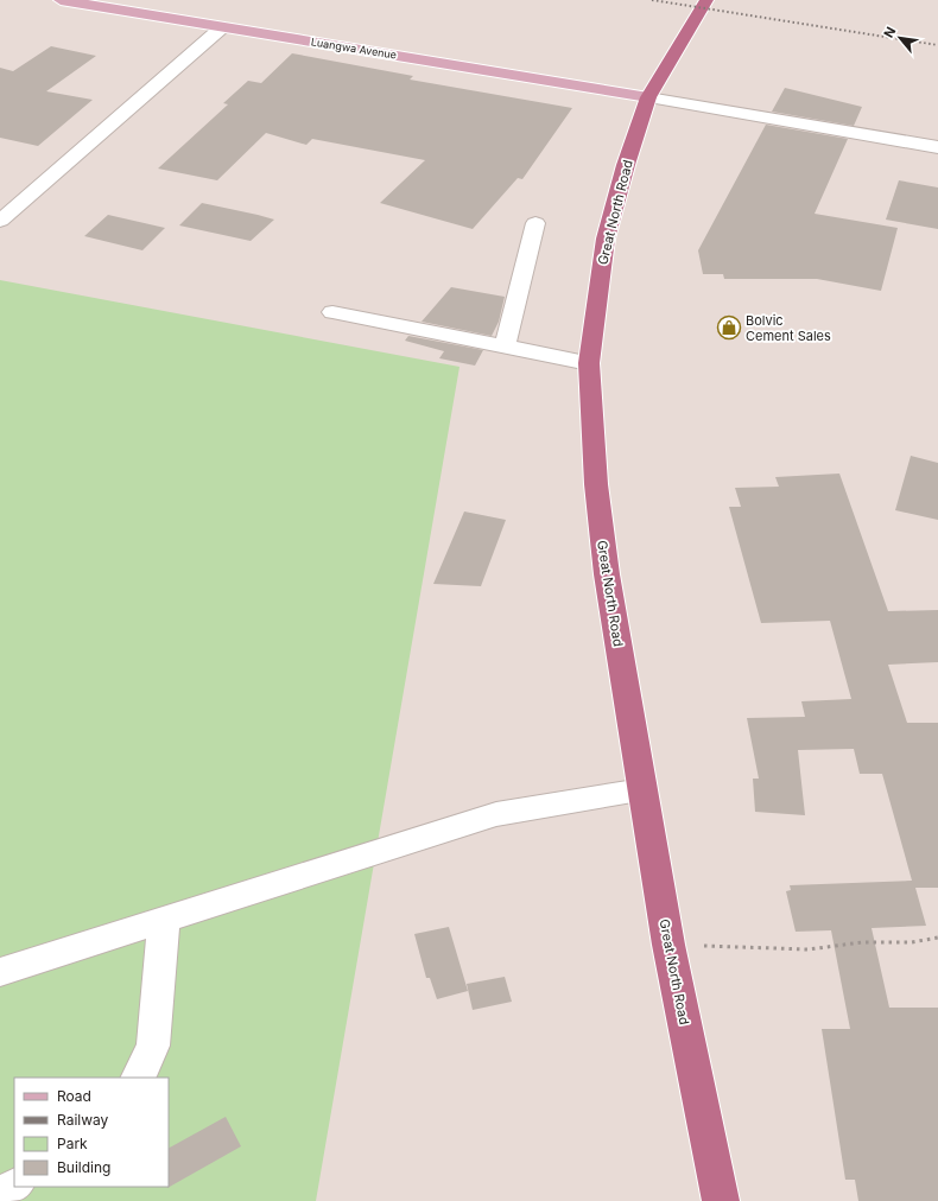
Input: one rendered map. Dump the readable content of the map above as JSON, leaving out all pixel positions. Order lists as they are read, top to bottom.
{
  "streets": {
    "highway": ["Great North Road"],
    "main road": ["Luangwa Avenue"]
  },
  "crossings": [
    ["Luangwa Avenue", "Great North Road"]
  ],
  "places": {
    "shop": ["Bolvic Cement Sales"]
  },
  "legend": [
    "Road",
    "Railway",
    "Park",
    "Building"
  ],
  "north": "top left"
}
